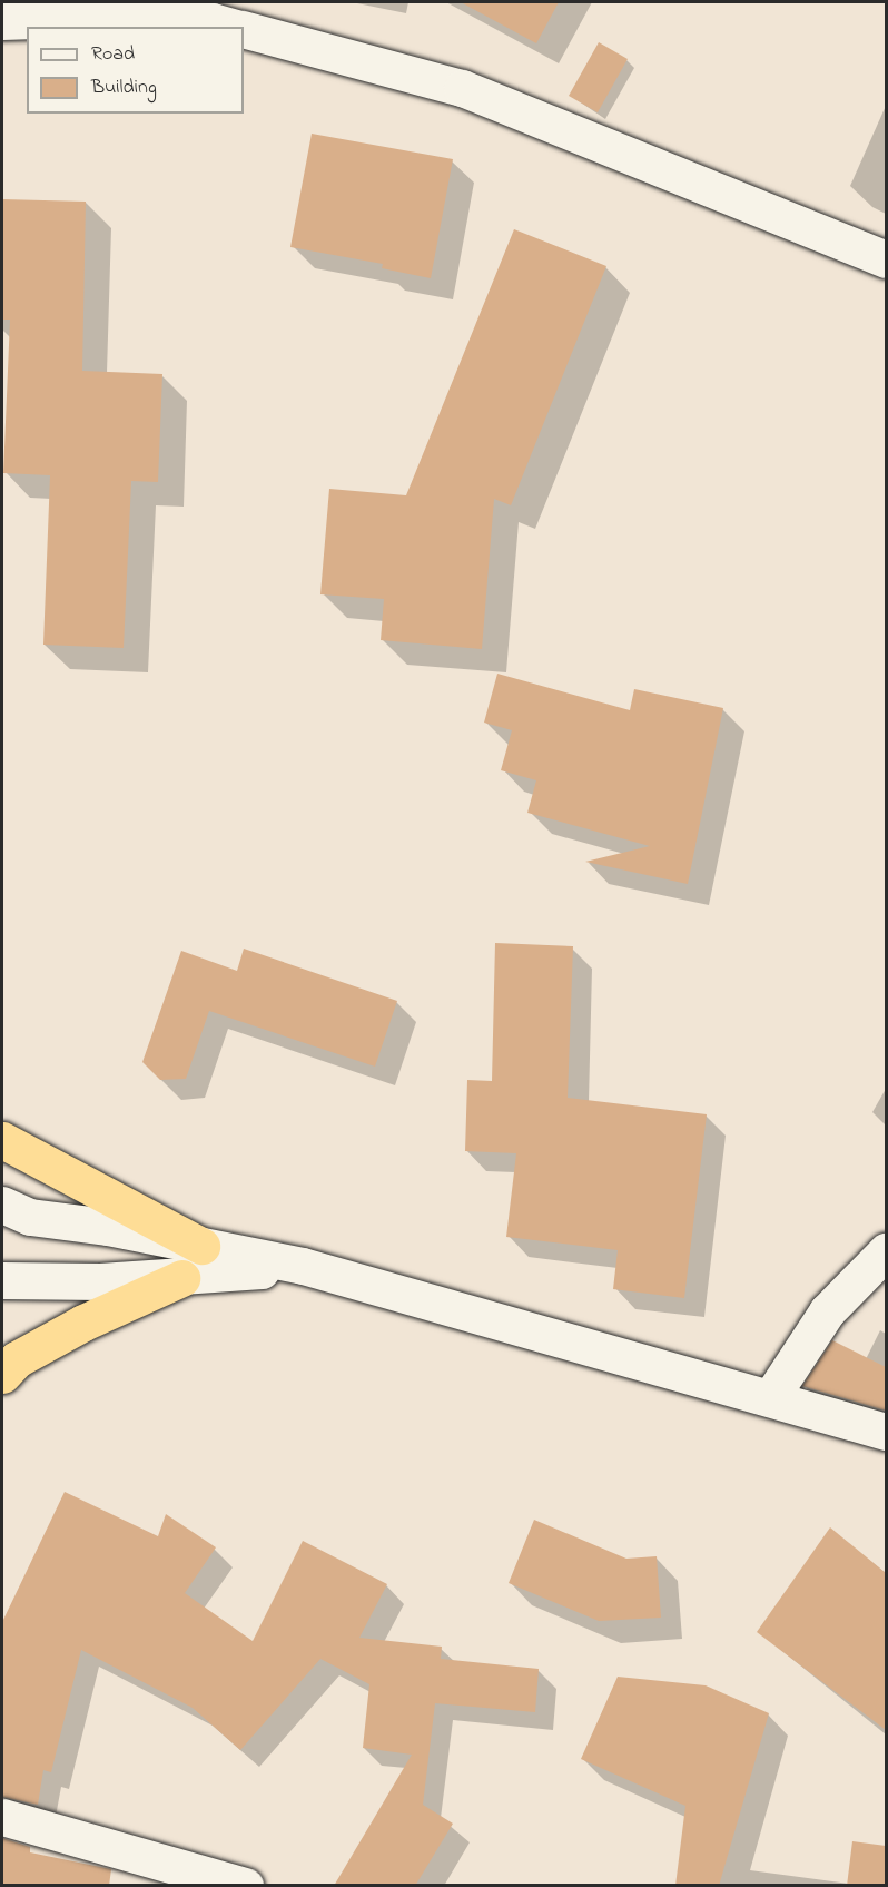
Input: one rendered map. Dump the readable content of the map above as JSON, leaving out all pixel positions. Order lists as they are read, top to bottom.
{
  "legend": ["Road", "Building"]
}
